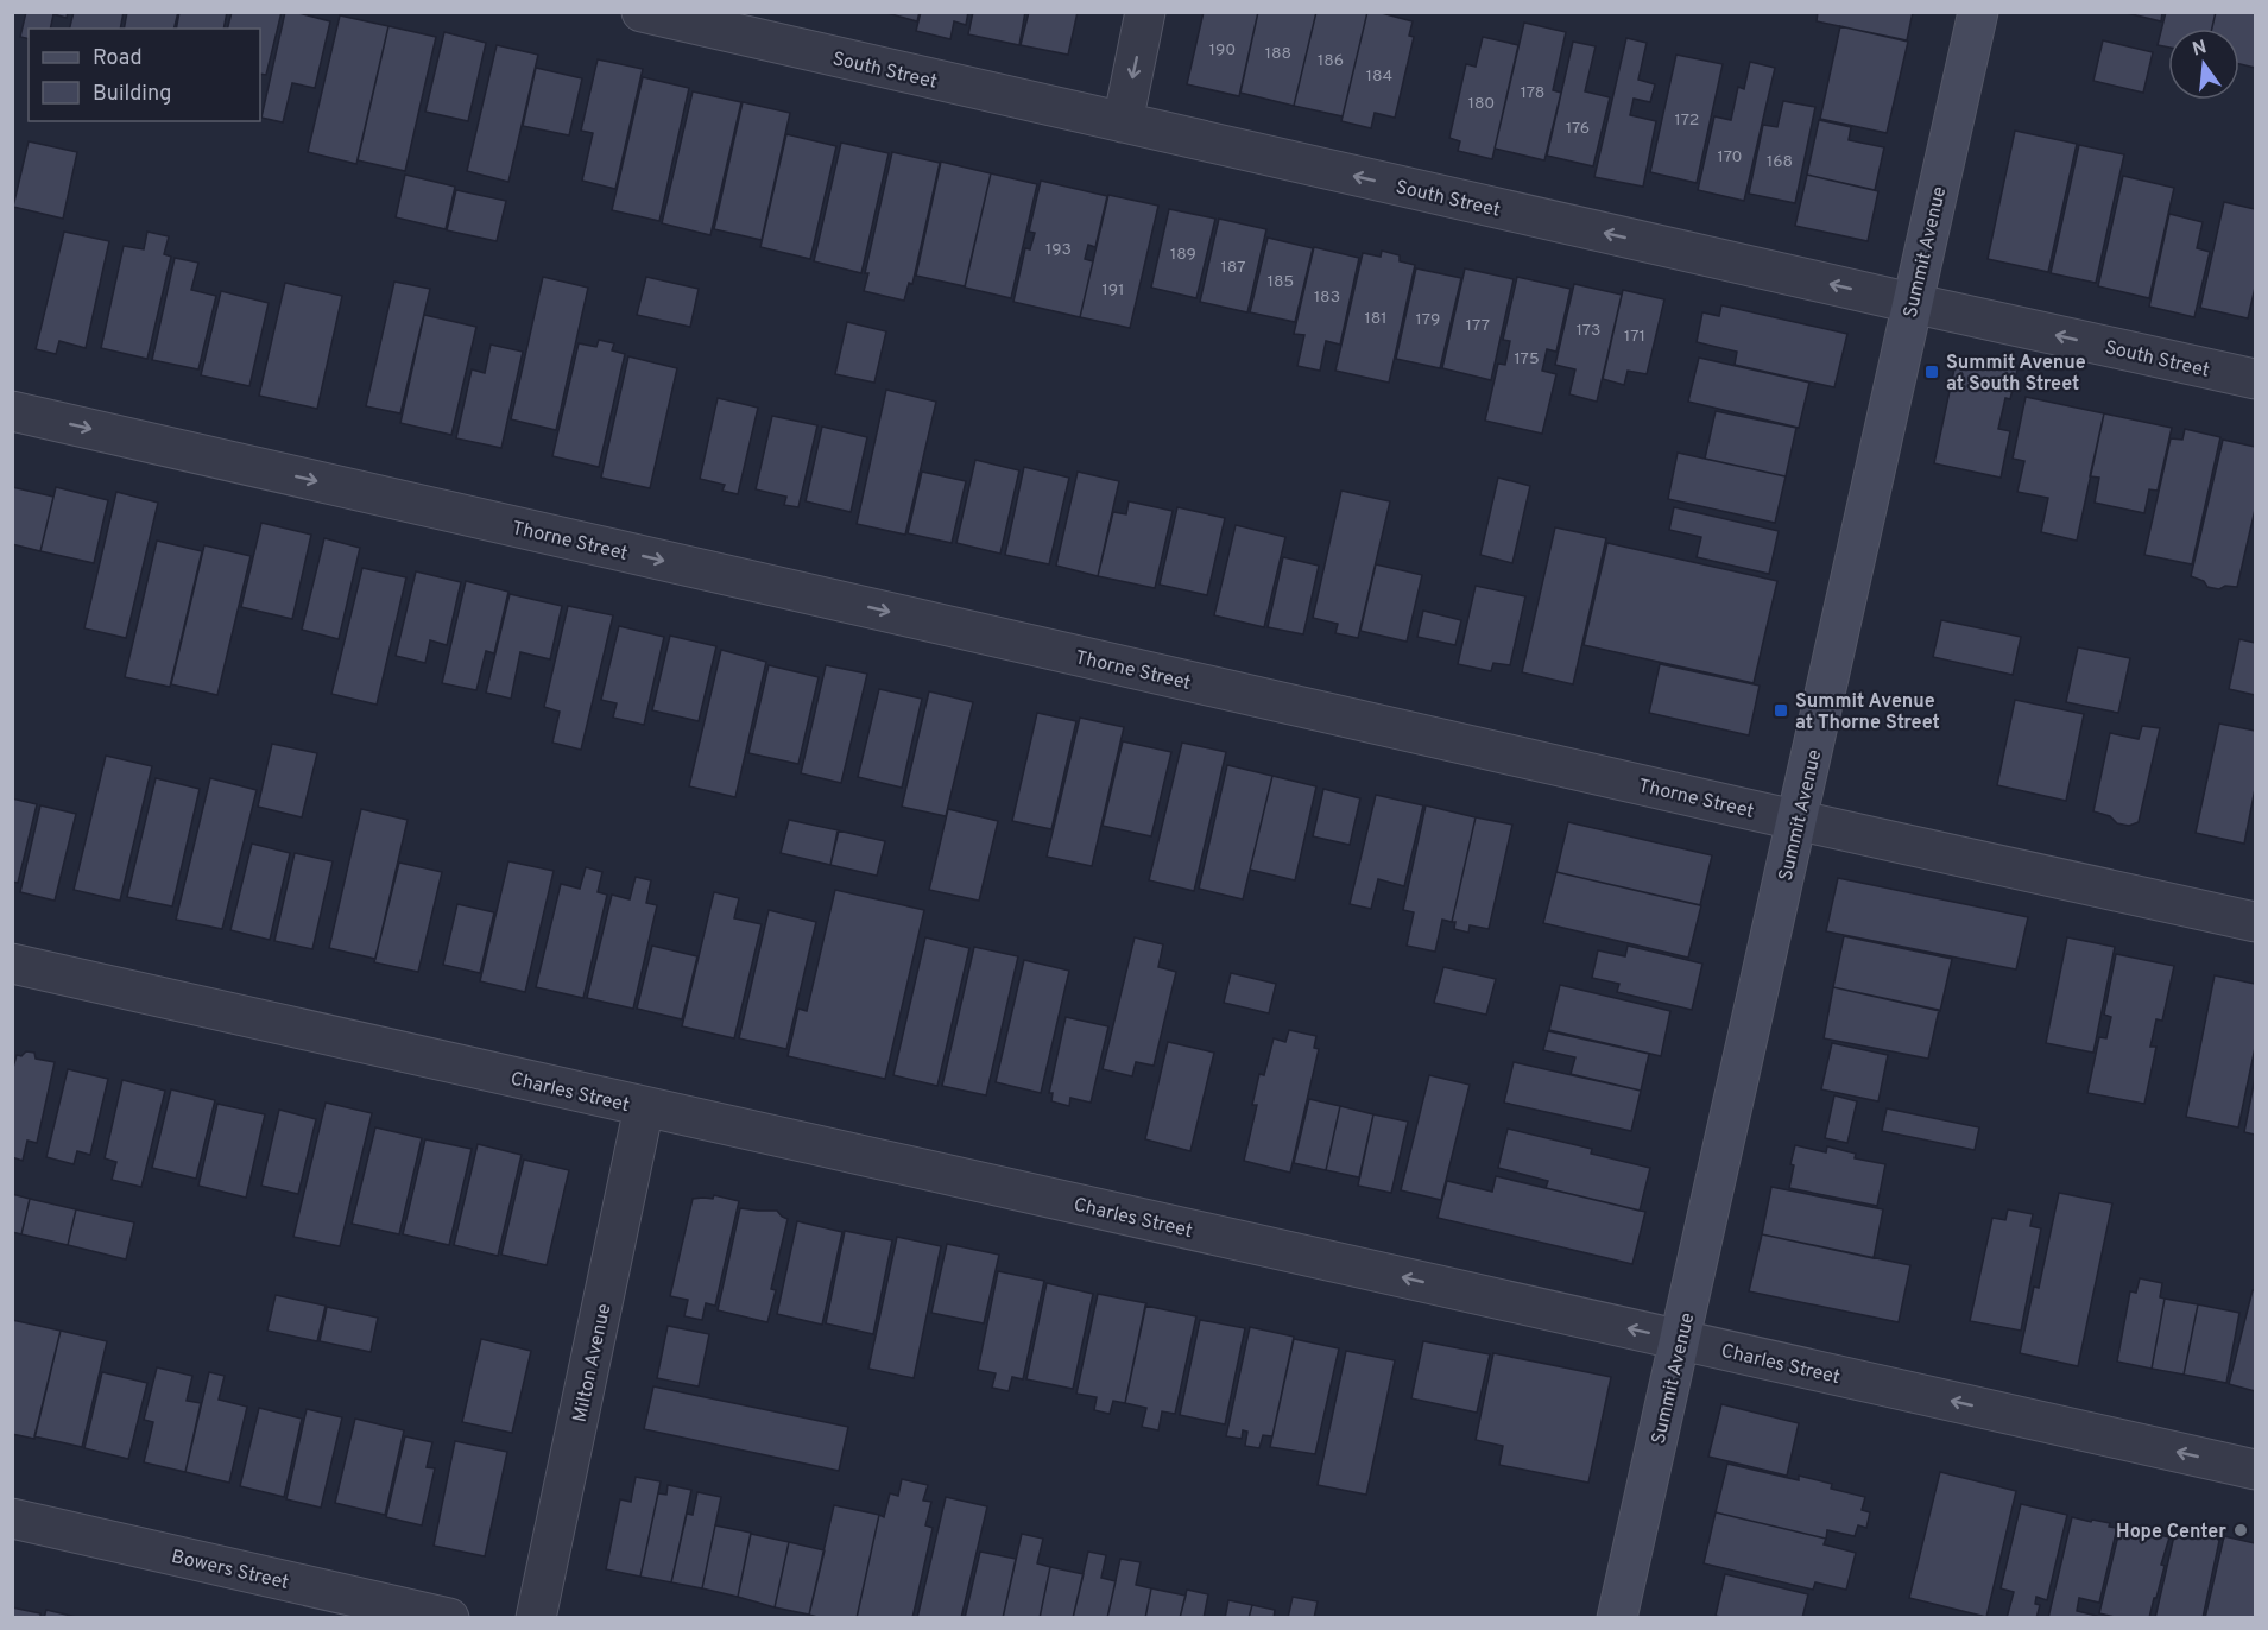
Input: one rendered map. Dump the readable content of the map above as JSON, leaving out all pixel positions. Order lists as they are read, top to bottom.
{
  "streets": {
    "street": [
      "South Street",
      "Summit Avenue",
      "Thorne Street",
      "Charles Street",
      "Milton Avenue",
      "Bowers Street"
    ]
  },
  "crossings": [
    ["South Street", "Summit Avenue"],
    ["Summit Avenue", "Thorne Street"],
    ["Summit Avenue", "Charles Street"],
    ["Charles Street", "Milton Avenue"]
  ],
  "one_way": ["South Street", "Thorne Street", "Charles Street"],
  "places": {
    "transit": ["Summit Avenue at South Street", "Summit Avenue at Thorne Street"],
    "other": ["Hope Center"]
  },
  "house_numbers": [
    "190",
    "188",
    "186",
    "184",
    "178",
    "180",
    "172",
    "176",
    "170",
    "168",
    "193",
    "189",
    "187",
    "185",
    "191",
    "183",
    "181",
    "179",
    "177",
    "173",
    "171",
    "175"
  ],
  "legend": ["Road", "Building"],
  "north": "top"
}
